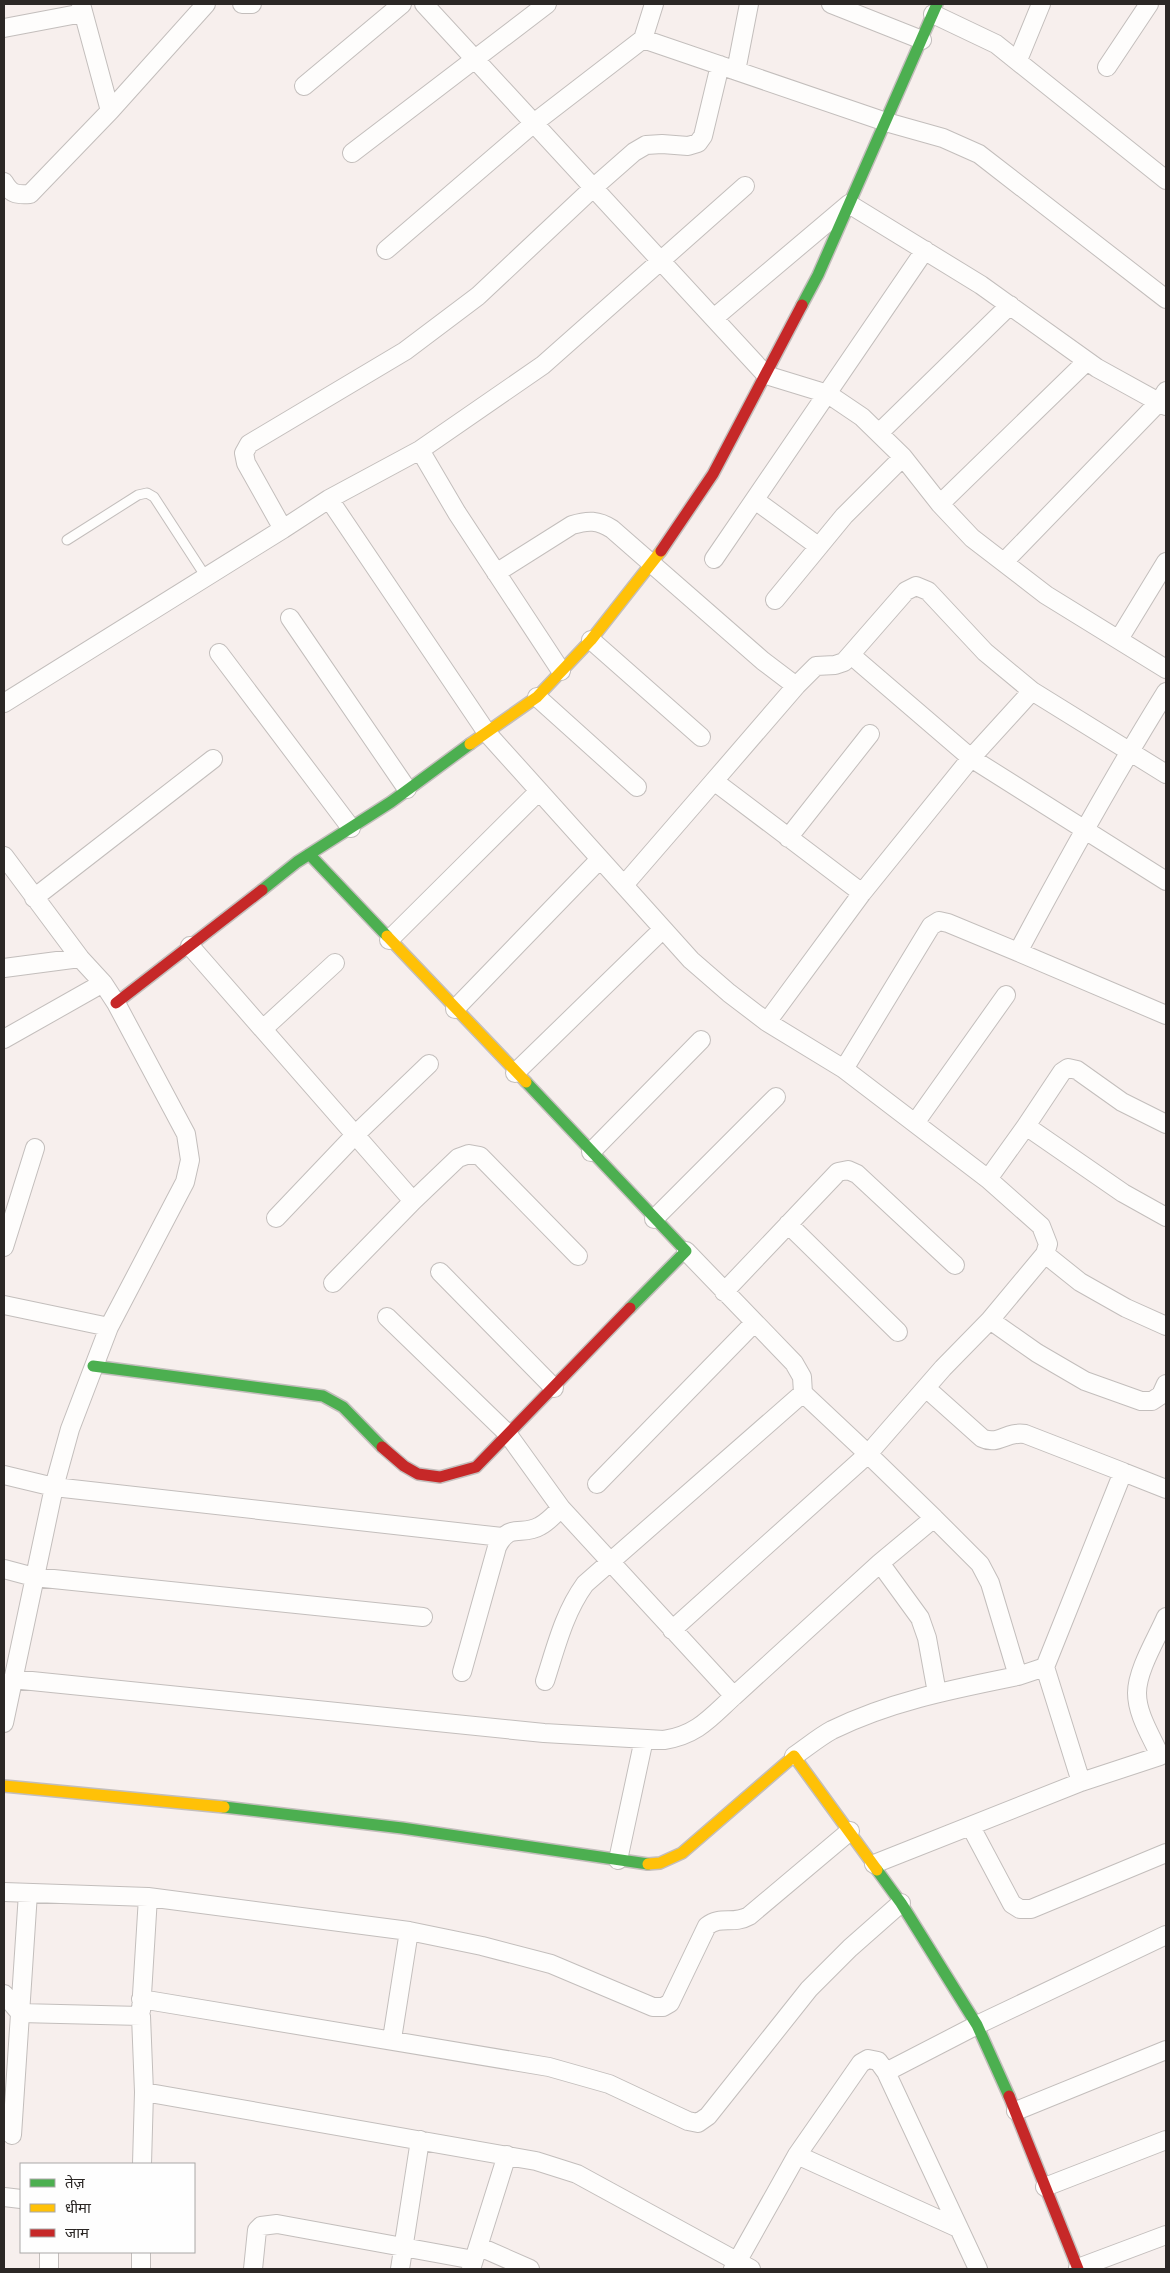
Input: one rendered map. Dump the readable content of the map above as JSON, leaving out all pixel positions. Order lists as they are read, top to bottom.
{
  "legend": ["तेज़", "धीमा", "जाम"]
}
